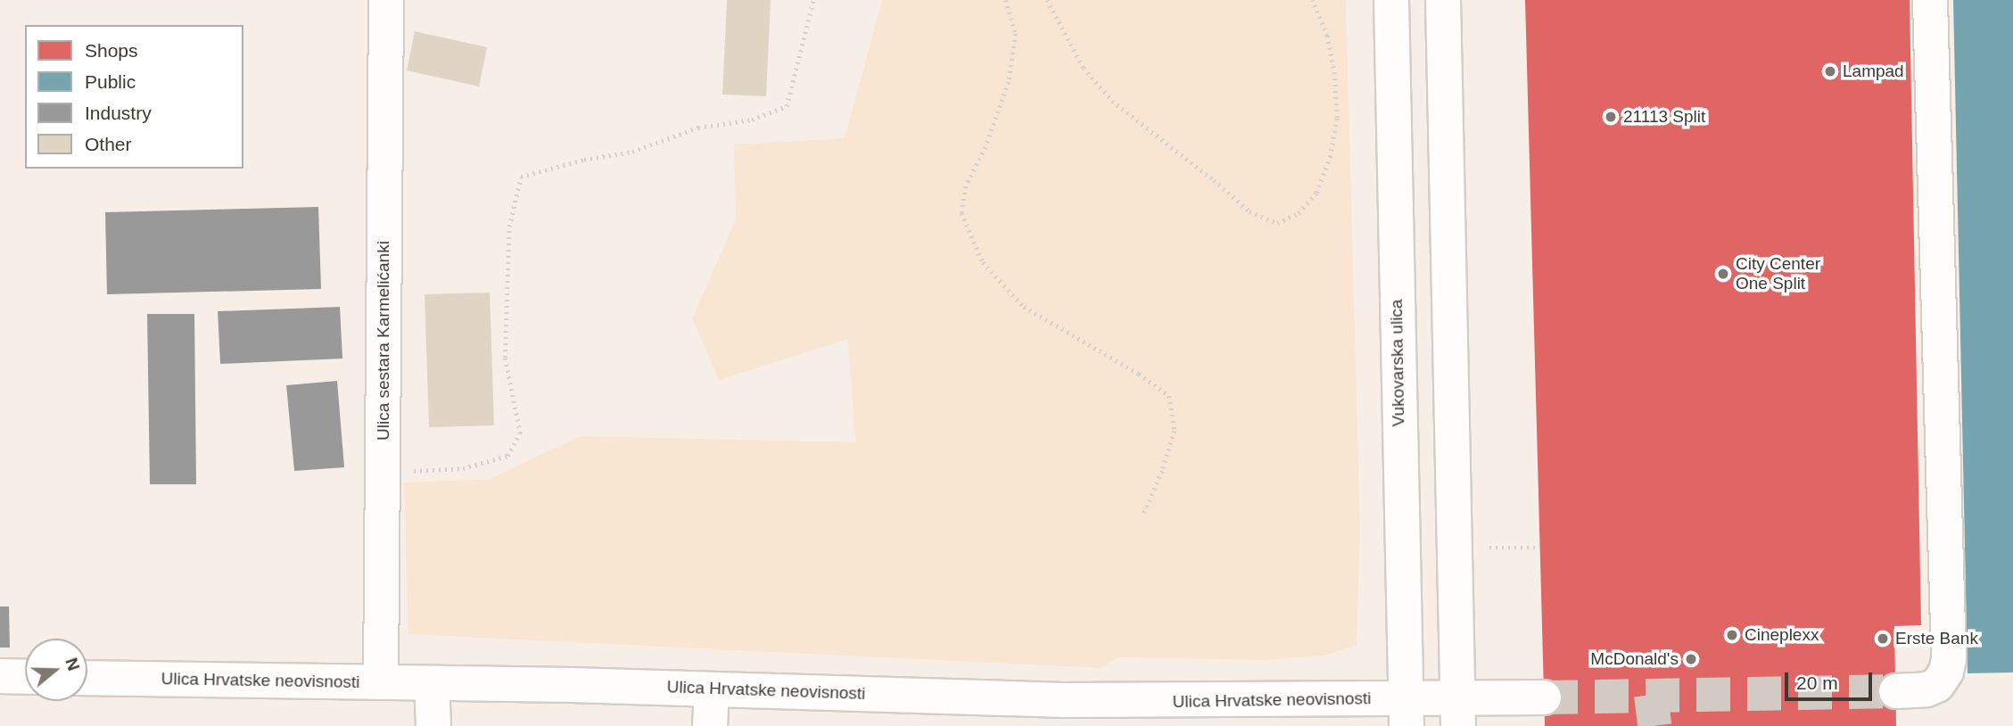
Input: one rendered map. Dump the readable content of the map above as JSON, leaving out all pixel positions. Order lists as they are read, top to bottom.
{
  "streets": {
    "street": ["Ulica sestara Karmelićanki", "Vukovarska ulica", "Ulica Hrvatske neovisnosti"]
  },
  "crossings": [
    ["Ulica sestara Karmelićanki", "Ulica Hrvatske neovisnosti"],
    ["Vukovarska ulica", "Ulica Hrvatske neovisnosti"]
  ],
  "places": [
    "Lampad",
    "21113 Split",
    "City Center One Split",
    "Cineplexx",
    "Erste Bank",
    "McDonald's"
  ],
  "legend": [
    "Shops",
    "Public",
    "Industry",
    "Other"
  ],
  "scale_bar": "20 m",
  "north": "right"
}
